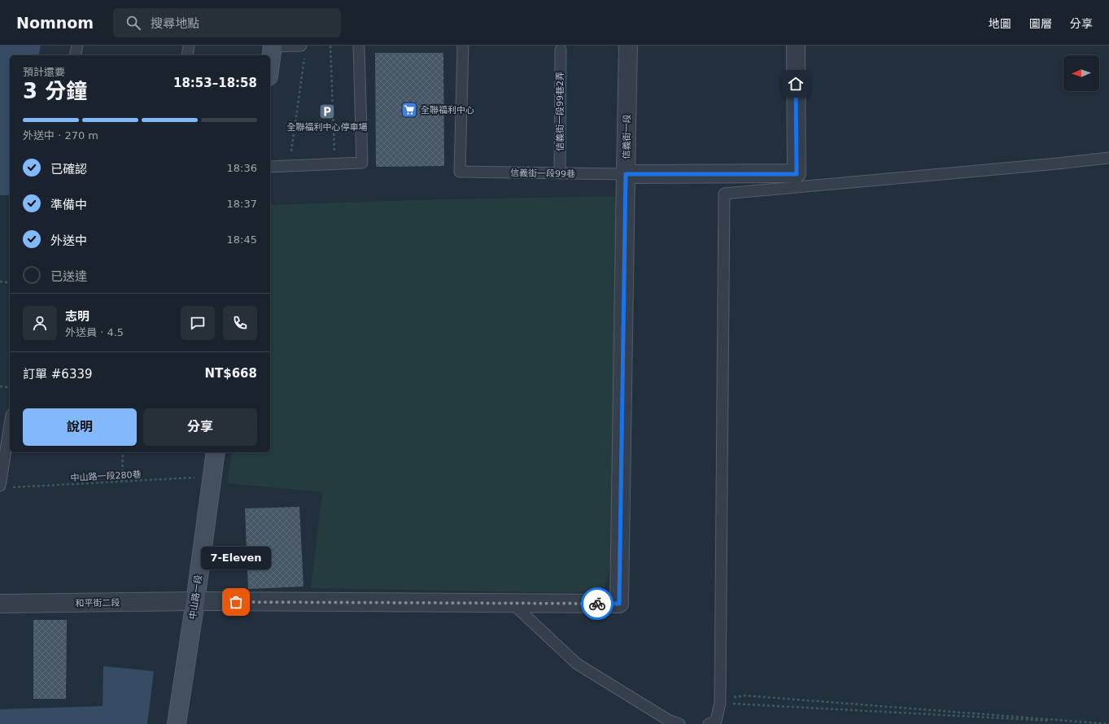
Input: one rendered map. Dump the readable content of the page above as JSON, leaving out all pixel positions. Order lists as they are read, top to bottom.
{
  "streets": {
    "main road": ["中山路一段"],
    "street": ["信義街一段", "和平街二段"],
    "lane": ["信義街一段99巷2弄", "信義街一段99巷"],
    "path": ["中山路一段280巷"]
  },
  "crossings": [
    ["信義街一段99巷2弄", "信義街一段99巷"],
    ["信義街一段", "信義街一段99巷"],
    ["信義街一段", "中山路一段"],
    ["信義街一段", "和平街二段"],
    ["中山路一段280巷", "中山路一段"],
    ["中山路一段", "和平街二段"]
  ],
  "places": {
    "supermarket": ["全聯福利中心"],
    "parking": ["全聯福利中心停車場"],
    "other": ["7-Eleven"]
  },
  "north": "left",
  "page": {
    "header": "Nomnom",
    "search": "搜尋地點",
    "nav": ["地圖", "圖層", "分享"],
    "heading": ["3 分鐘", "預計還要", "18:53–18:58"],
    "panel": [
      "志明",
      "外送員 · 4.5",
      "訂單 #6339",
      "NT$668"
    ],
    "bar": "外送中 · 270 m",
    "list": [
      ["已確認", "18:36"],
      ["準備中", "18:37"],
      ["外送中", "18:45"],
      "已送達"
    ],
    "buttons": ["說明", "分享"],
    "bubble": "7-Eleven"
  }
}
